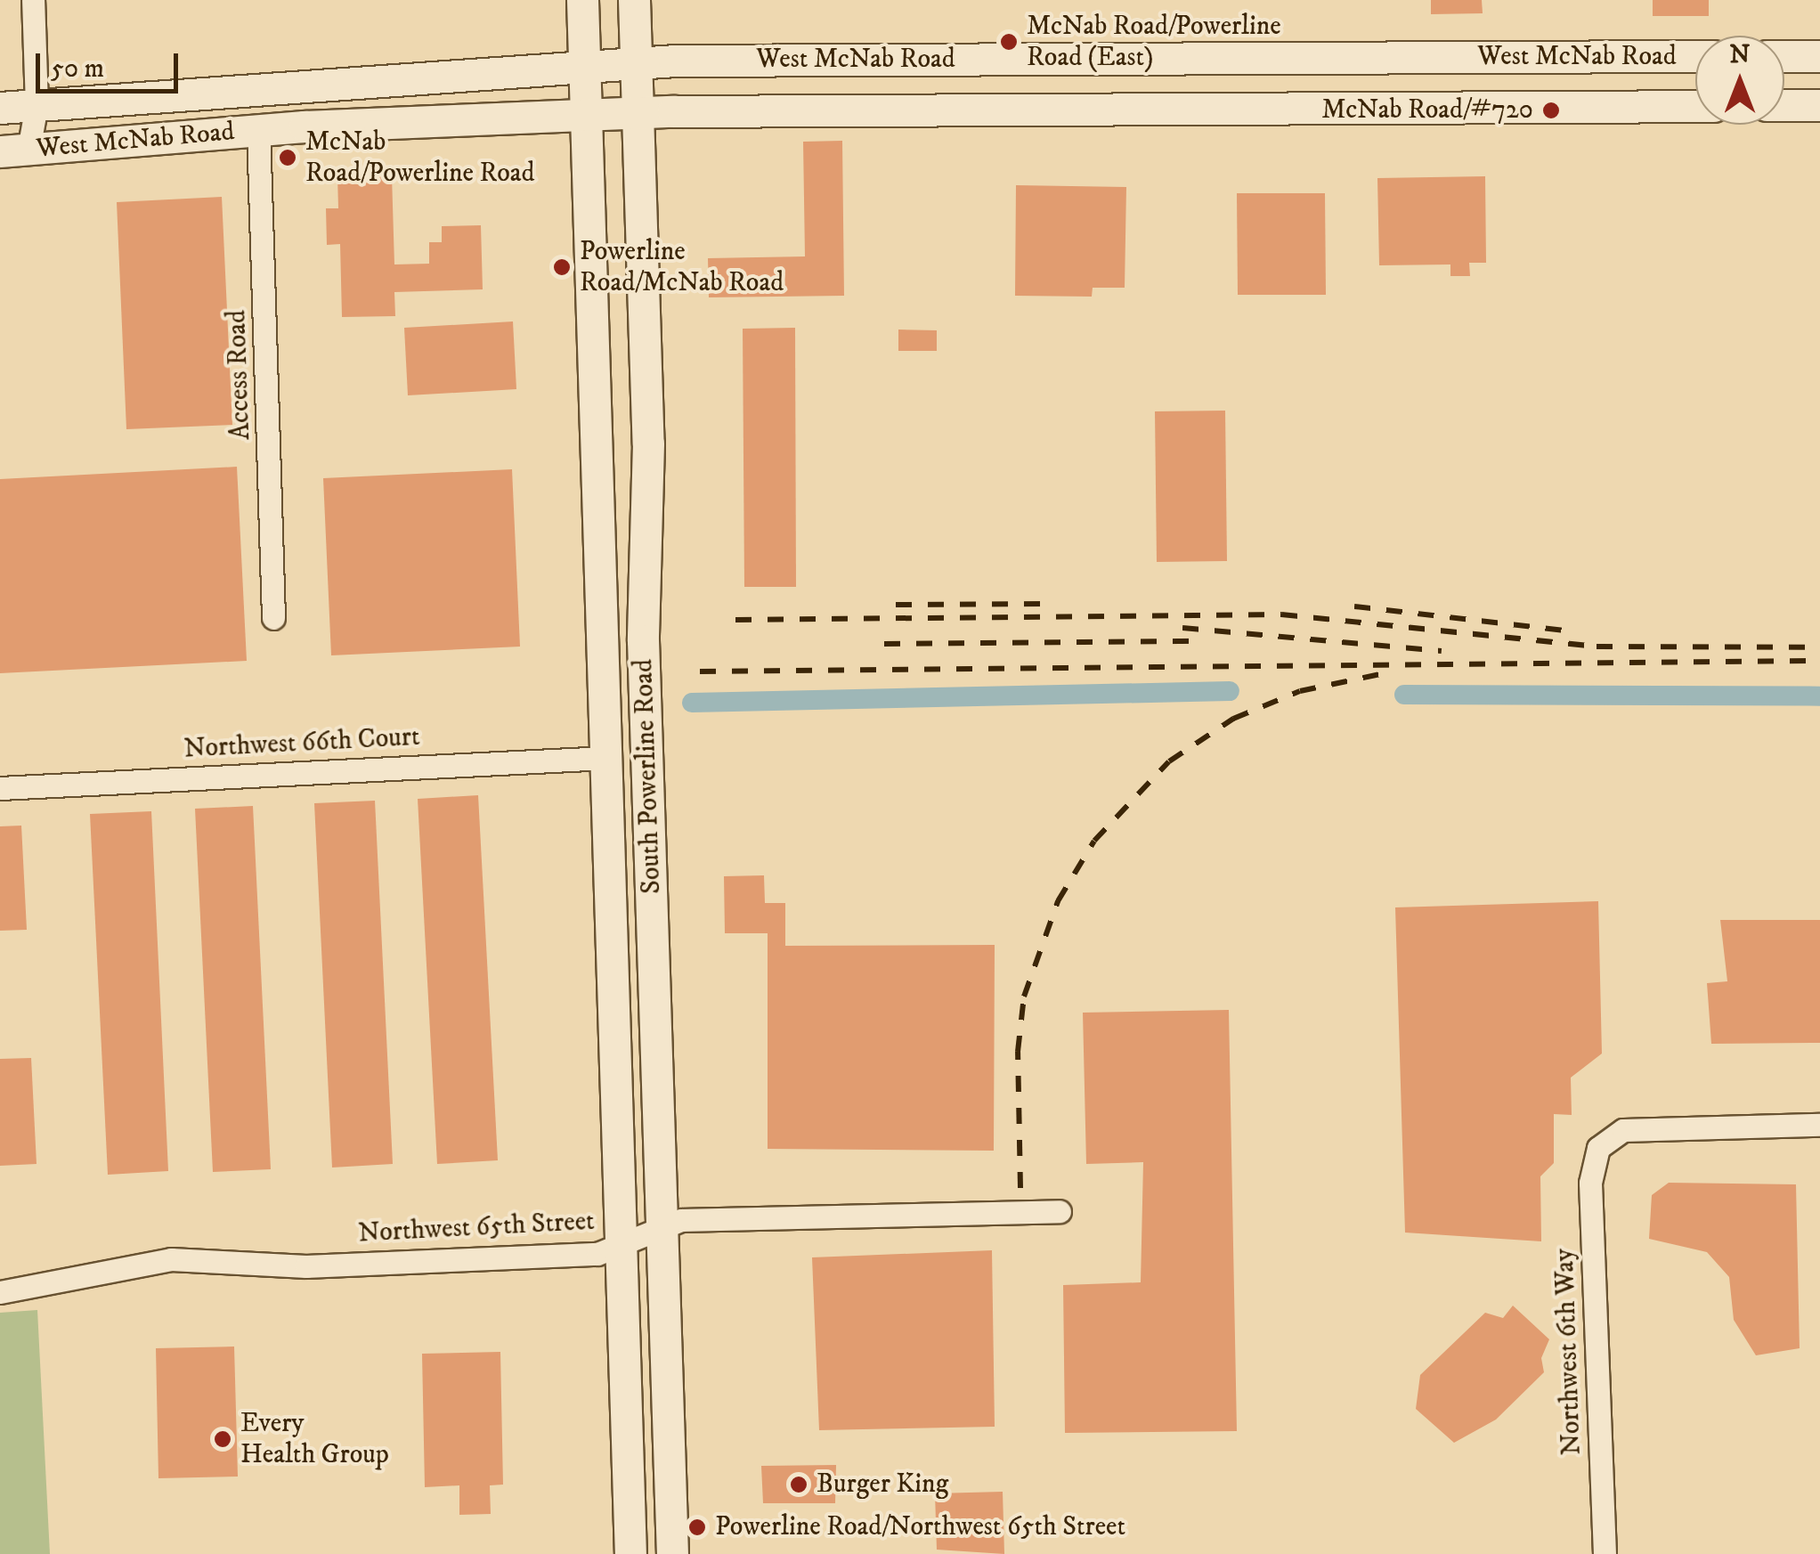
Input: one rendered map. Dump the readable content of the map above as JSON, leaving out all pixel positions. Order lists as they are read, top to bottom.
{
  "streets": {
    "main road": ["West McNab Road", "South Powerline Road"],
    "street": [
      "Access Road",
      "Northwest 66th Court",
      "Northwest 65th Street",
      "Northwest 6th Way"
    ]
  },
  "crossings": [
    ["West McNab Road", "Access Road"],
    ["West McNab Road", "South Powerline Road"],
    ["Northwest 66th Court", "South Powerline Road"],
    ["South Powerline Road", "Northwest 65th Street"]
  ],
  "places": [
    "McNab Road/Powerline Road (East)",
    "McNab Road/#720",
    "McNab Road/Powerline Road",
    "Powerline Road/McNab Road",
    "Every Health Group",
    "Burger King",
    "Powerline Road/Northwest 65th Street"
  ],
  "scale_bar": "50 m",
  "north": "top"
}
